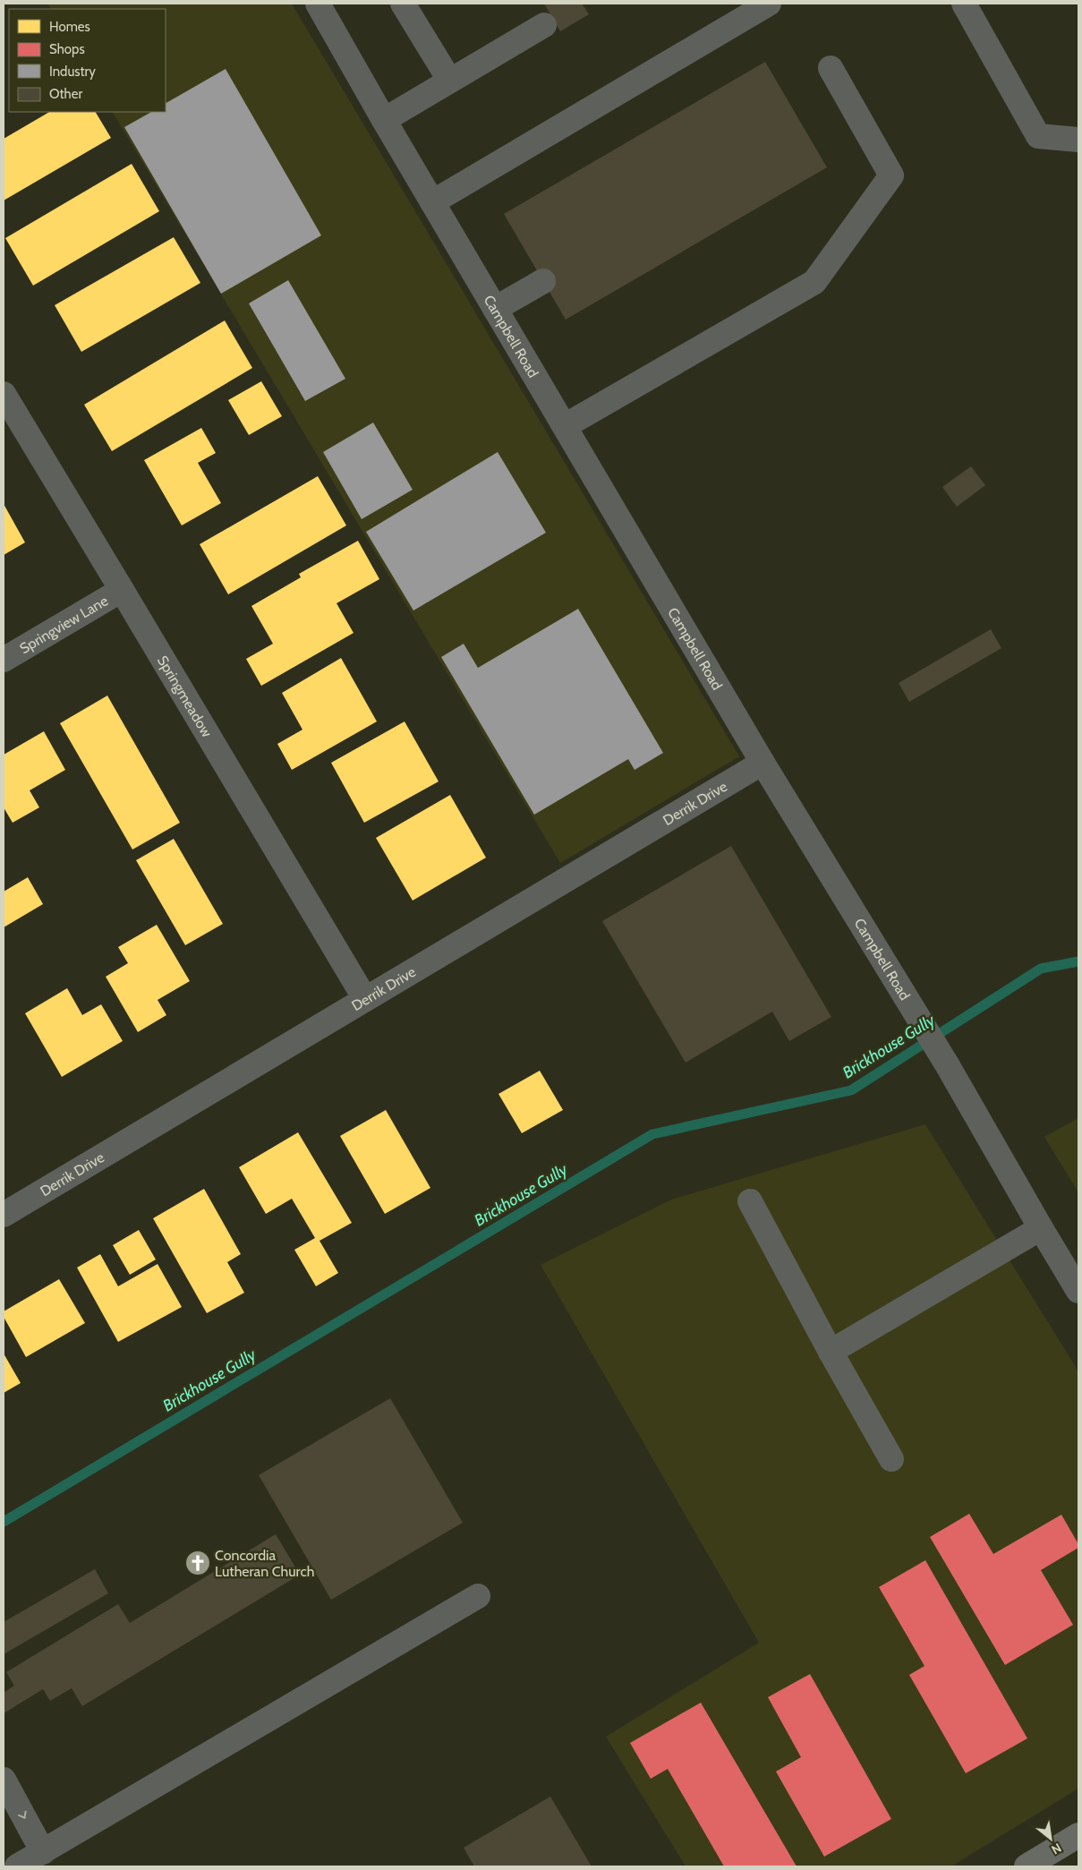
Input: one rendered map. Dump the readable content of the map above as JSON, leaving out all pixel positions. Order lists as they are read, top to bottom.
{
  "streets": {
    "street": [
      "Campbell Road",
      "Springview Lane",
      "Springmeadow",
      "Derrik Drive"
    ]
  },
  "crossings": [
    ["Campbell Road", "Derrik Drive"],
    ["Springview Lane", "Springmeadow"],
    ["Springmeadow", "Derrik Drive"]
  ],
  "water": ["Brickhouse Gully"],
  "places": {
    "church": ["Concordia Lutheran Church"]
  },
  "legend": [
    "Homes",
    "Shops",
    "Industry",
    "Other"
  ],
  "north": "bottom right"
}
